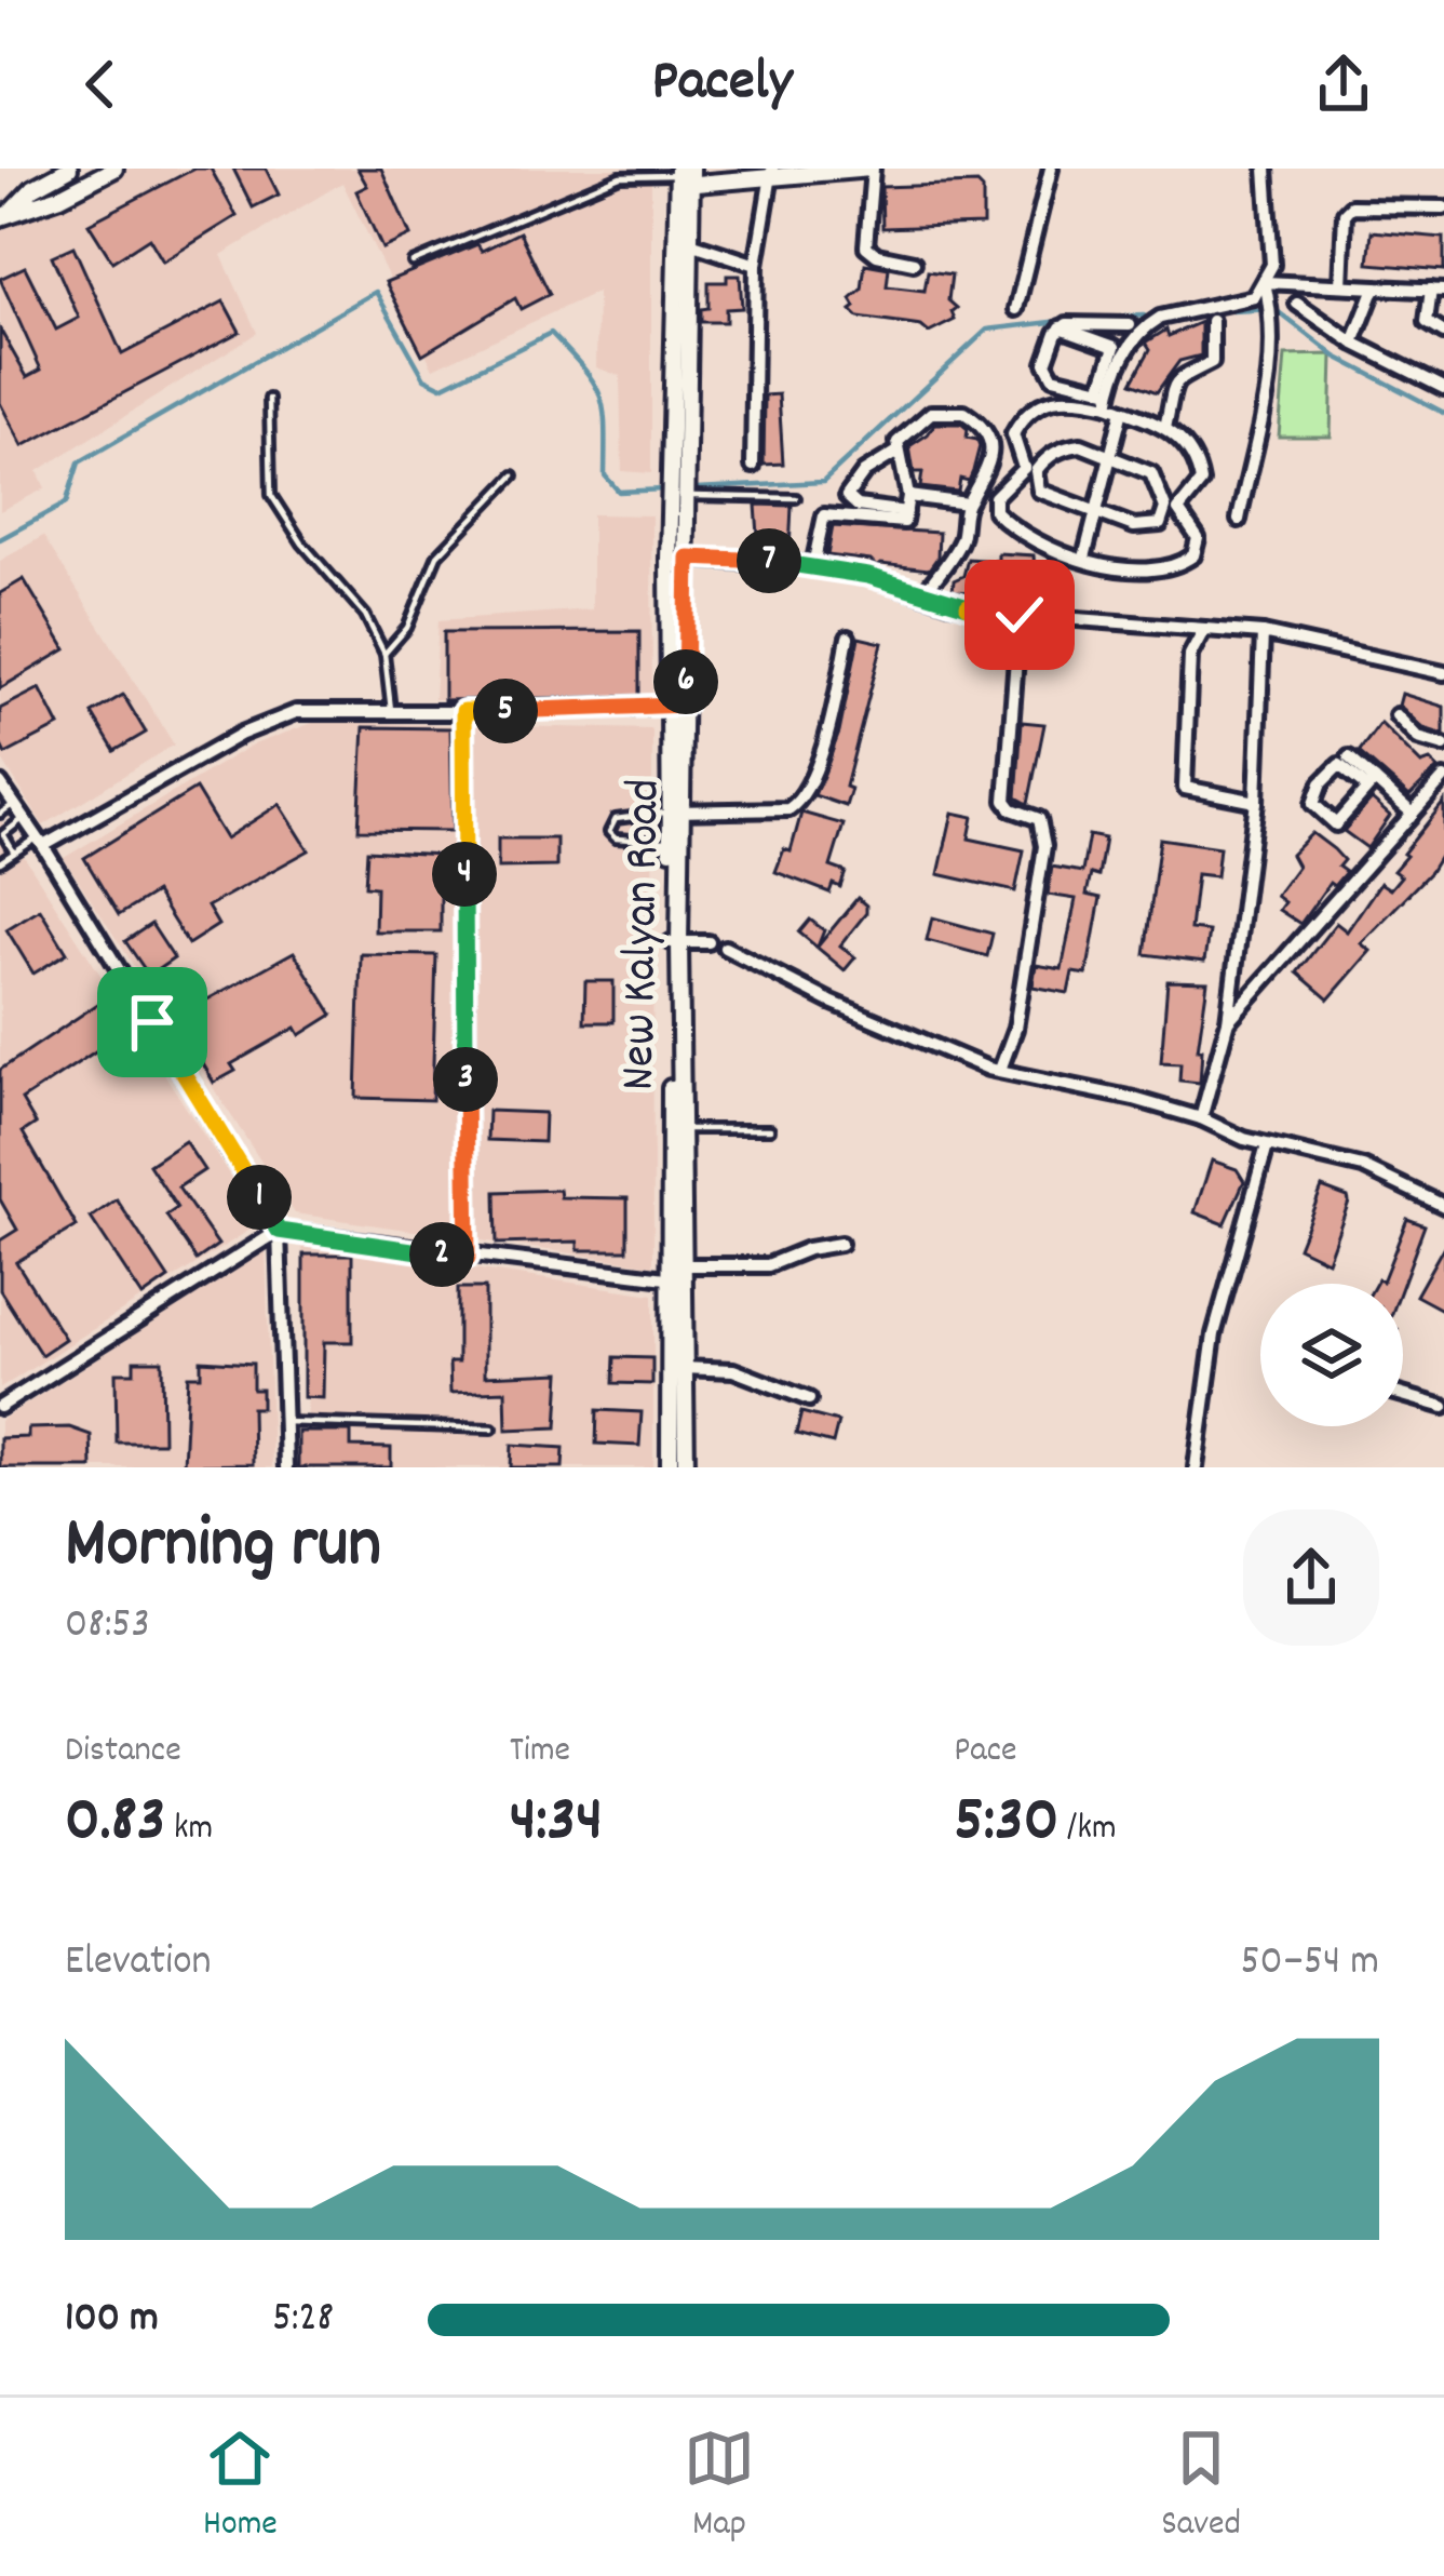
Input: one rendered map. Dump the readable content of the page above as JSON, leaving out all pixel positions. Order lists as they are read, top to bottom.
{
  "streets": {
    "street": ["New Kalyan Road"]
  },
  "page": {
    "header": "Pacely",
    "pins": [
      "7",
      "6",
      "5",
      "4",
      "3",
      "1",
      "2"
    ],
    "heading": ["Morning run", "08:53"],
    "stats": [
      ["Distance", "0.83 km"],
      ["Time", "4:34"],
      ["Pace", "5:30 /km"]
    ],
    "chart": ["Elevation", "50–54 m"],
    "list": [
      {
        "name": "100 m",
        "note": "5:28"
      }
    ],
    "tabs": ["Home", "Map", "Saved"]
  }
}
